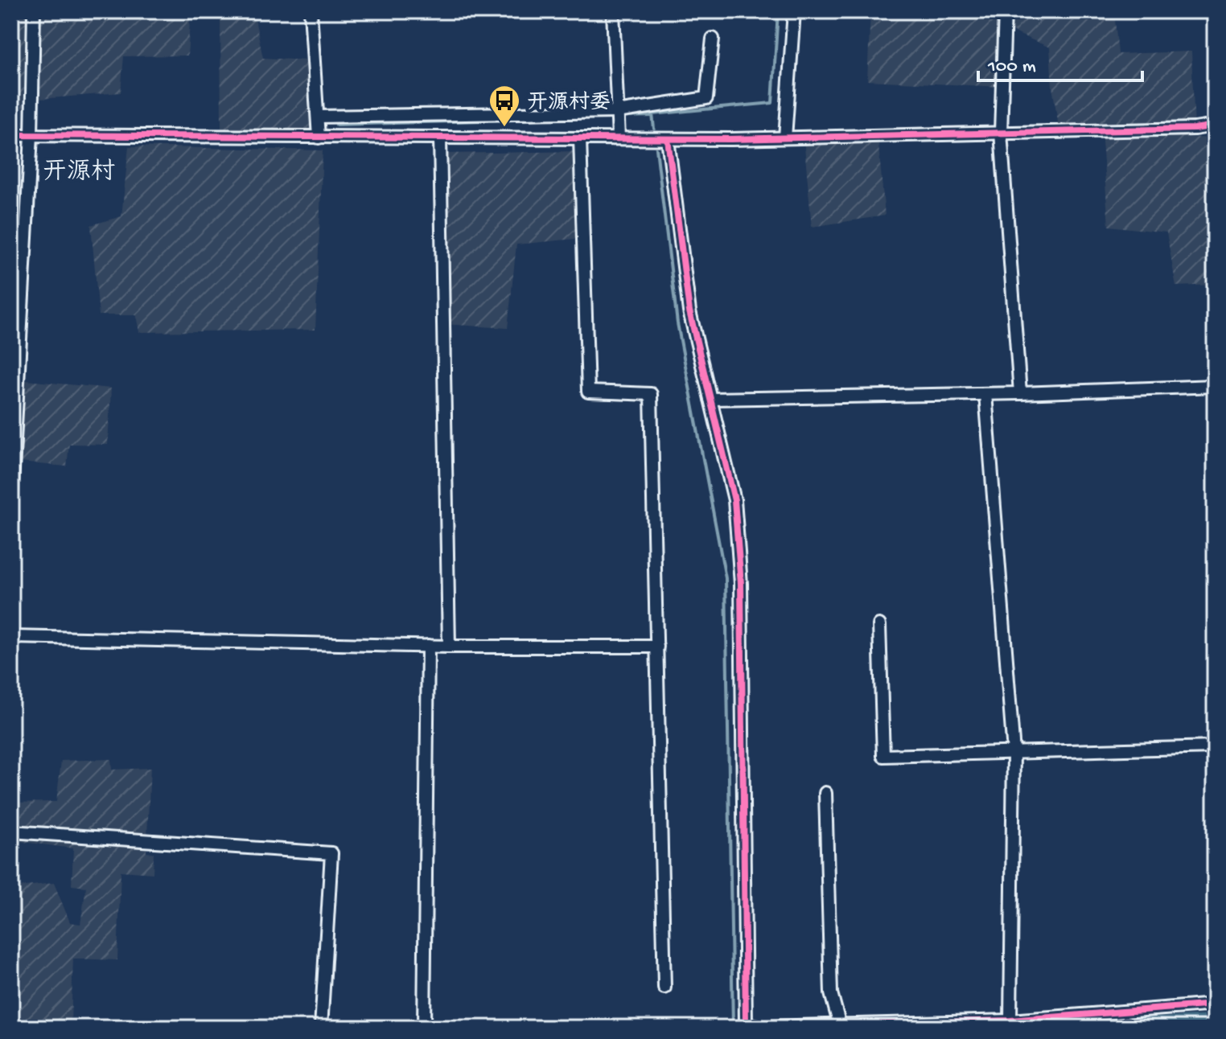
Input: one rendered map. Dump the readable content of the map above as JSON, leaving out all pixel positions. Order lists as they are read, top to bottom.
{
  "districts": ["开源村"],
  "places": {
    "bus stop": ["开源村委"]
  },
  "scale_bar": "100 m"
}
